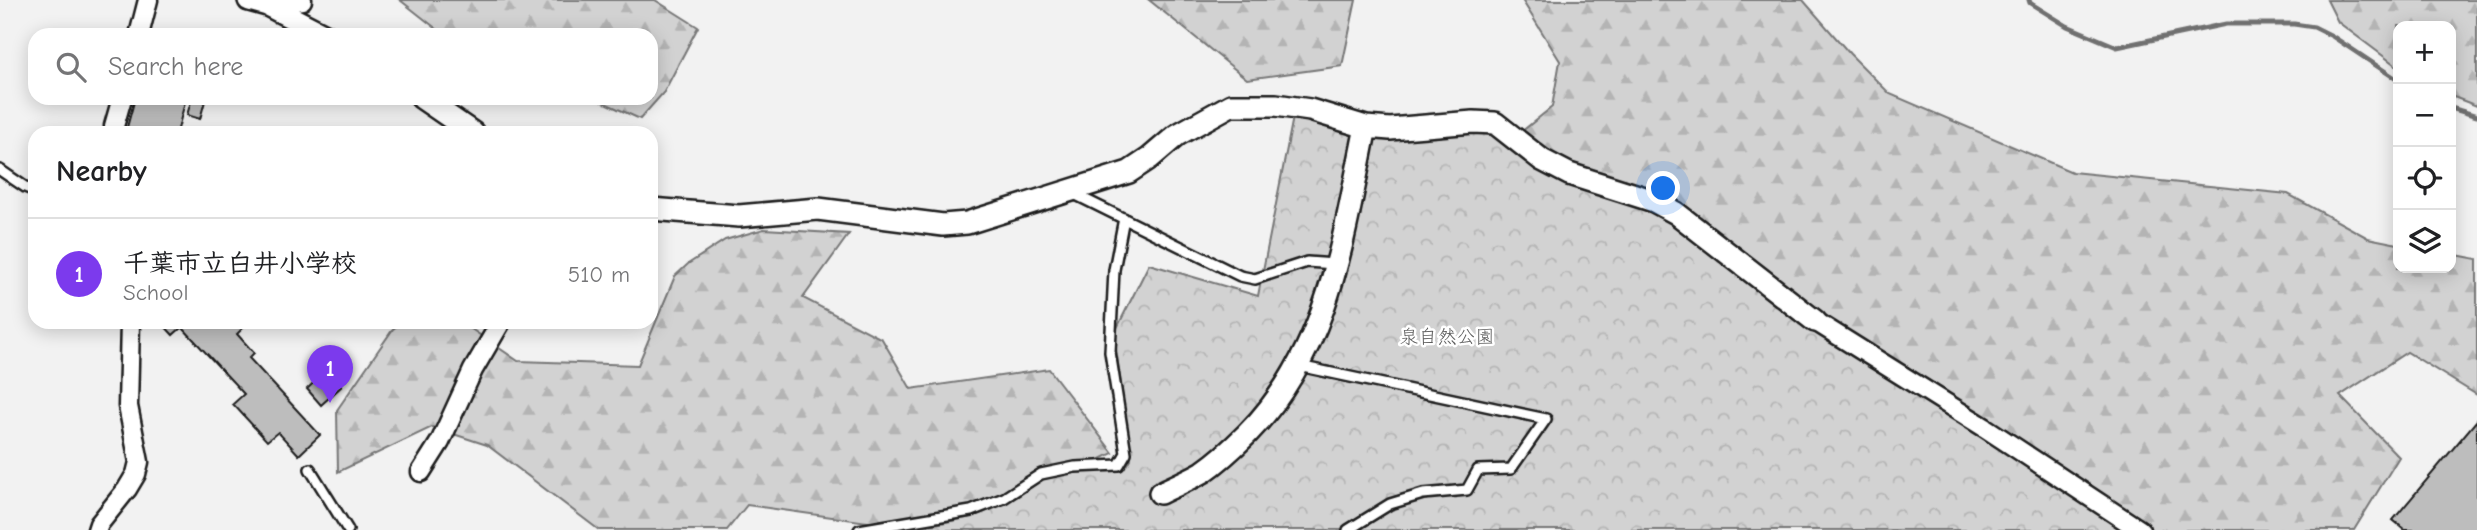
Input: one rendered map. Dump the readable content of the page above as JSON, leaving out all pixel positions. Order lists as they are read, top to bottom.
{
  "parks": ["泉自然公園"],
  "page": {
    "map_buttons": ["+", "−"],
    "search": "Search here",
    "heading": "Nearby",
    "list": [
      {
        "mark": "1",
        "name": "千葉市立白井小学校",
        "note": "School",
        "value": "510 m"
      }
    ],
    "pins": "1"
  }
}
